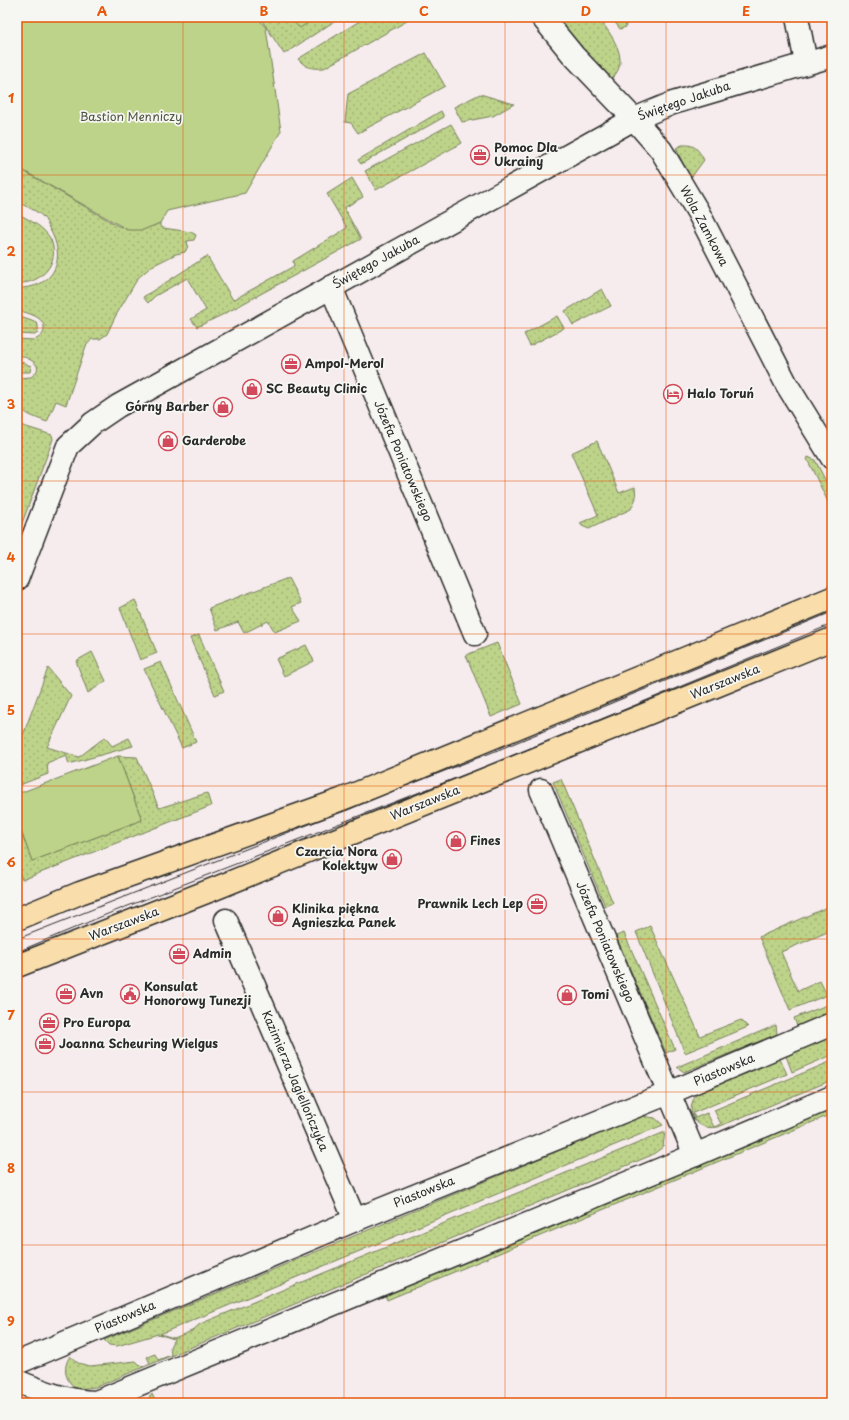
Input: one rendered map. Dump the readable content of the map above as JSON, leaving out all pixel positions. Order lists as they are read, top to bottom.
{
  "streets": {
    "main road": ["Warszawska"],
    "street": [
      "Świętego Jakuba",
      "Wola Zamkowa",
      "Józefa Poniatowskiego",
      "Piastowska",
      "Kazimierza Jagiellończyka"
    ]
  },
  "crossings": [
    ["Świętego Jakuba", "Wola Zamkowa"],
    ["Świętego Jakuba", "Józefa Poniatowskiego"],
    ["Józefa Poniatowskiego", "Piastowska"],
    ["Piastowska", "Kazimierza Jagiellończyka"]
  ],
  "parks": ["Bastion Menniczy"],
  "places": {
    "office": [
      "Pomoc Dla Ukrainy",
      "Ampol-Merol",
      "Prawnik Lech Lep",
      "Admin",
      "Avn",
      "Pro Europa",
      "Joanna Scheuring Wielgus"
    ],
    "shop": [
      "SC Beauty Clinic",
      "Górny Barber",
      "Garderobe",
      "Fines",
      "Czarcia Nora Kolektyw",
      "Klinika piękna Agnieszka Panek",
      "Tomi"
    ],
    "hotel": ["Halo Toruń"],
    "public building": ["Konsulat Honorowy Tunezji"]
  },
  "grid": {
    "columns": [
      "A",
      "B",
      "C",
      "D",
      "E"
    ],
    "rows": [
      "1",
      "2",
      "3",
      "4",
      "5",
      "6",
      "7",
      "8",
      "9"
    ]
  }
}
